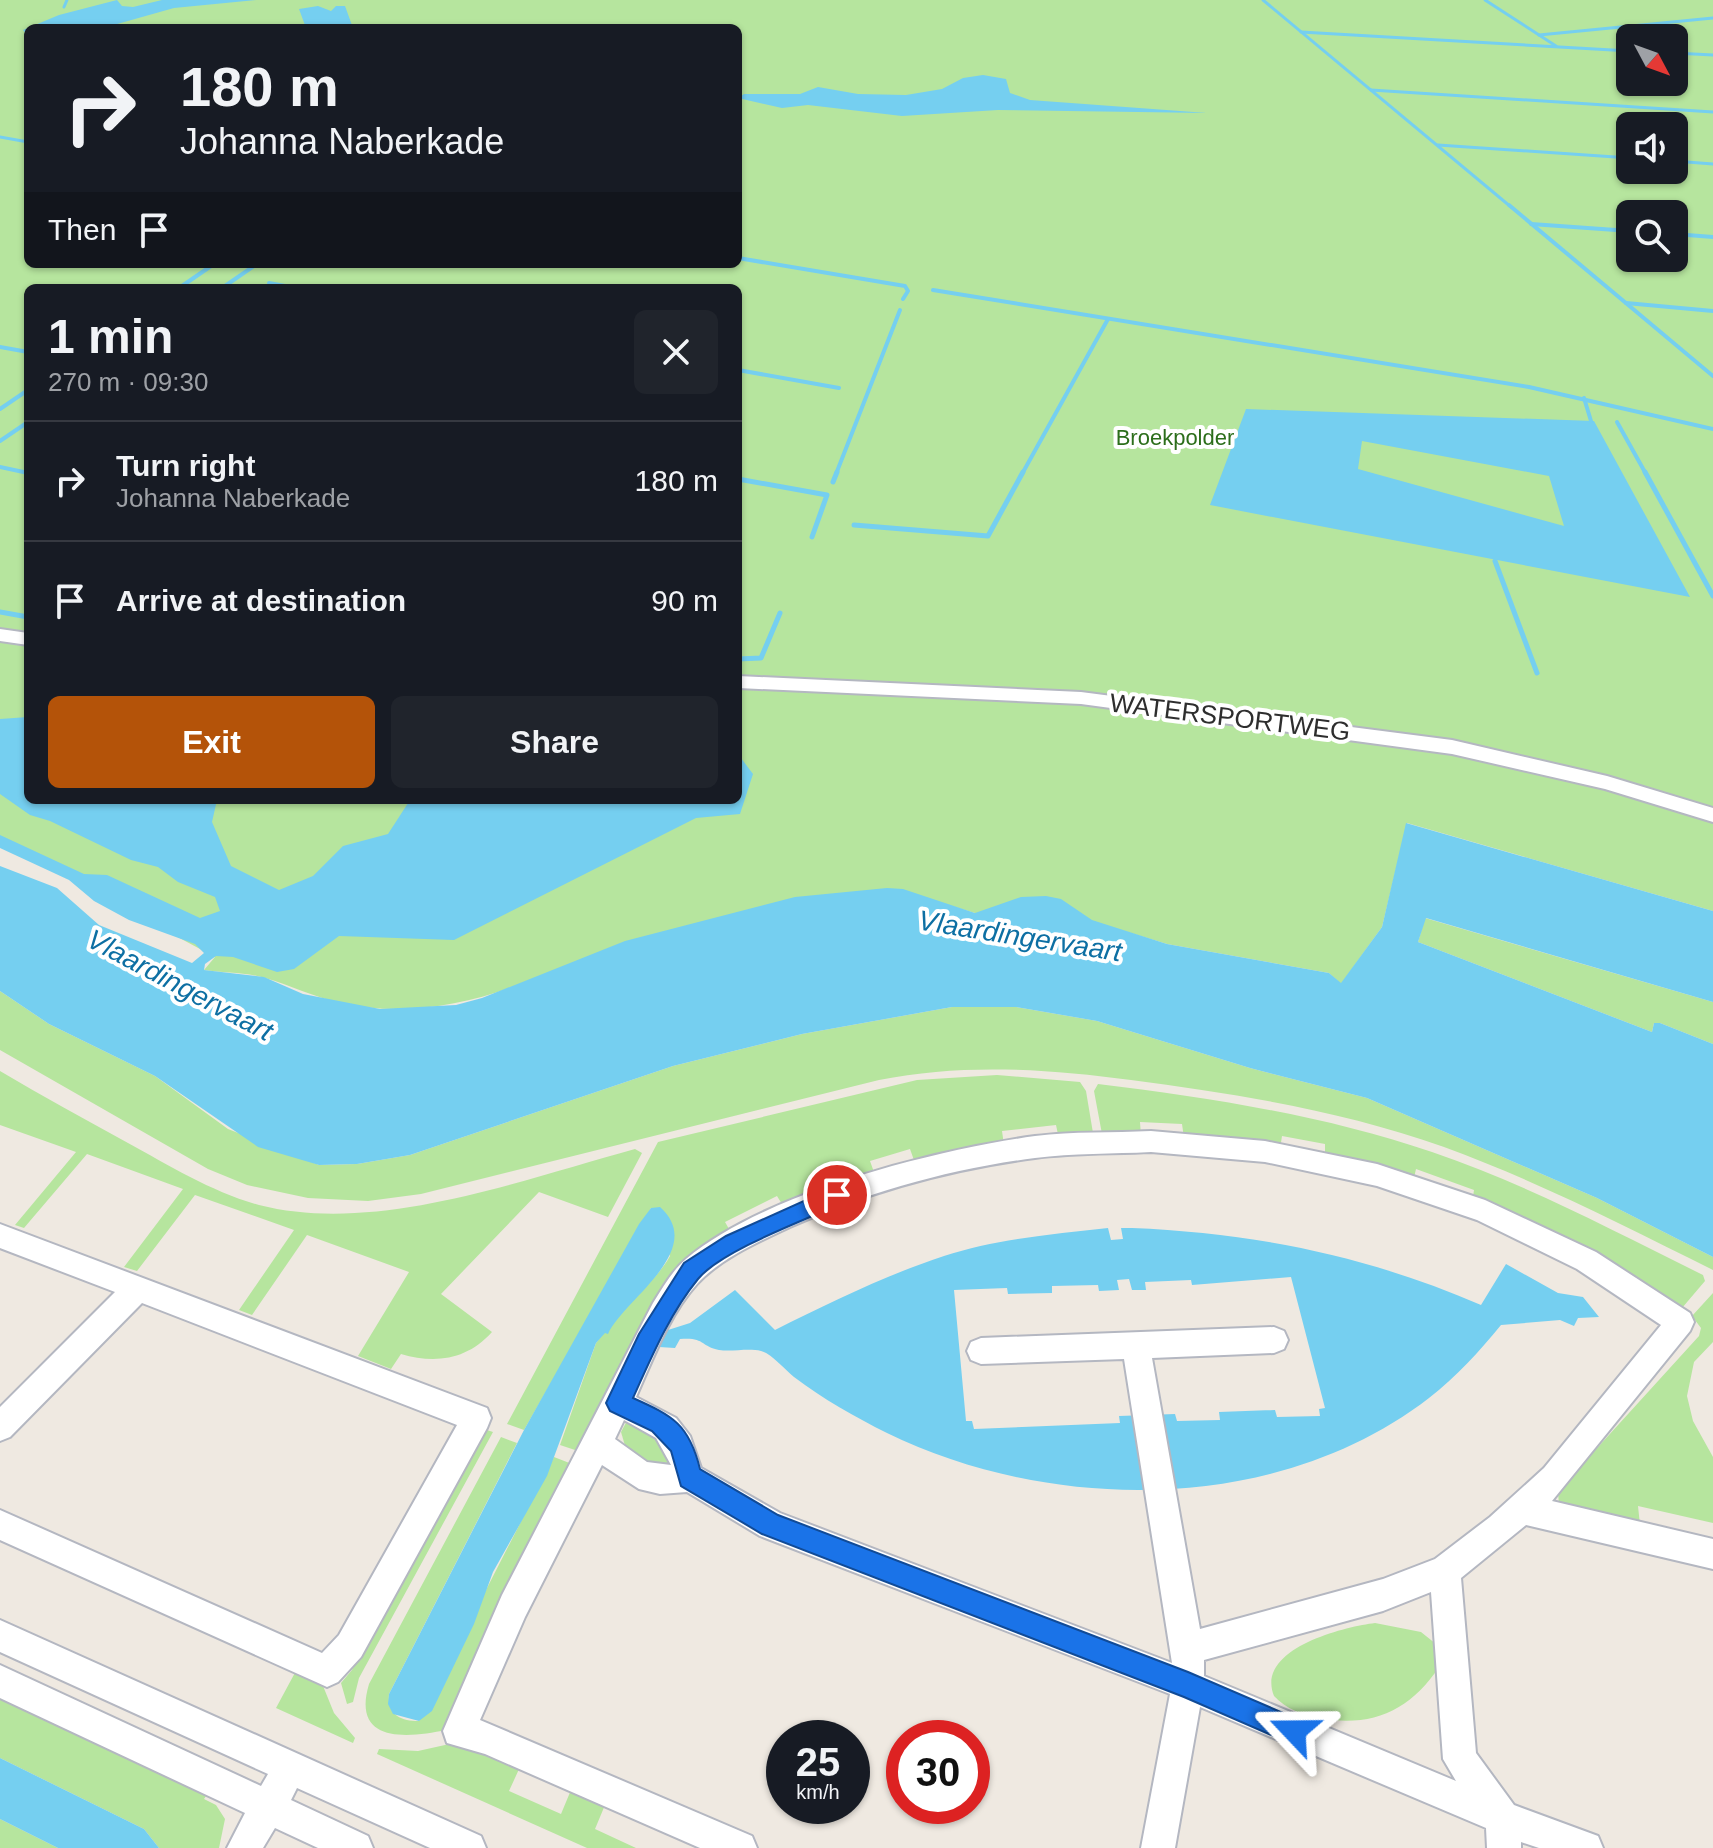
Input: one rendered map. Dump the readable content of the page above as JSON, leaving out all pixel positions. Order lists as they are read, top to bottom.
{
  "streets": {
    "street": ["WATERSPORTWEG"]
  },
  "water": ["Vlaardingervaart"],
  "parks": ["Broekpolder"],
  "north": "bottom right",
  "page": {
    "turn": ["180 m", "Johanna Naberkade"],
    "then": "Then",
    "heading": ["1 min", "270 m · 09:30"],
    "list": [
      {
        "name": "Turn right",
        "note": "Johanna Naberkade",
        "value": "180 m"
      },
      {
        "name": "Arrive at destination",
        "value": "90 m"
      }
    ],
    "buttons": ["Exit", "Share"],
    "speed": "25 km/h",
    "limit": "30"
  }
}
